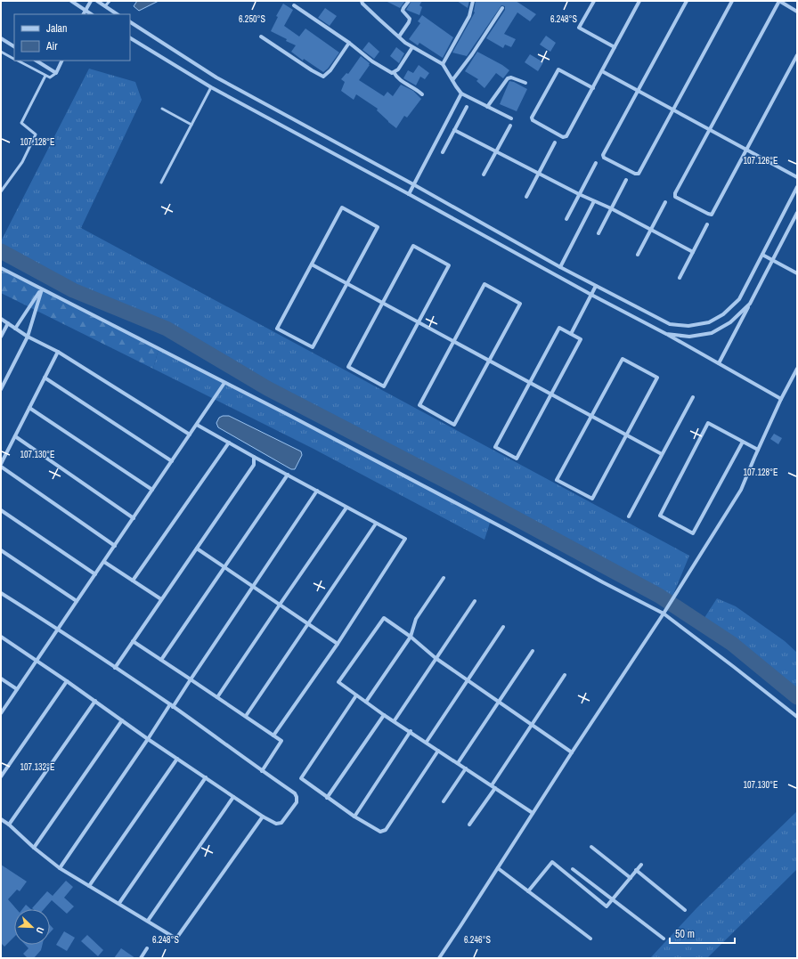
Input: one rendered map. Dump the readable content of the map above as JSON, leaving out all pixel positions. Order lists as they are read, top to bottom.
{
  "legend": ["Jalan", "Air"],
  "scale_bar": "50 m",
  "north": "bottom right",
  "coordinates": [
    "6.250°S",
    "6.248°S",
    "107.128°E",
    "107.126°E",
    "107.130°E",
    "107.132°E",
    "6.246°S"
  ]
}
